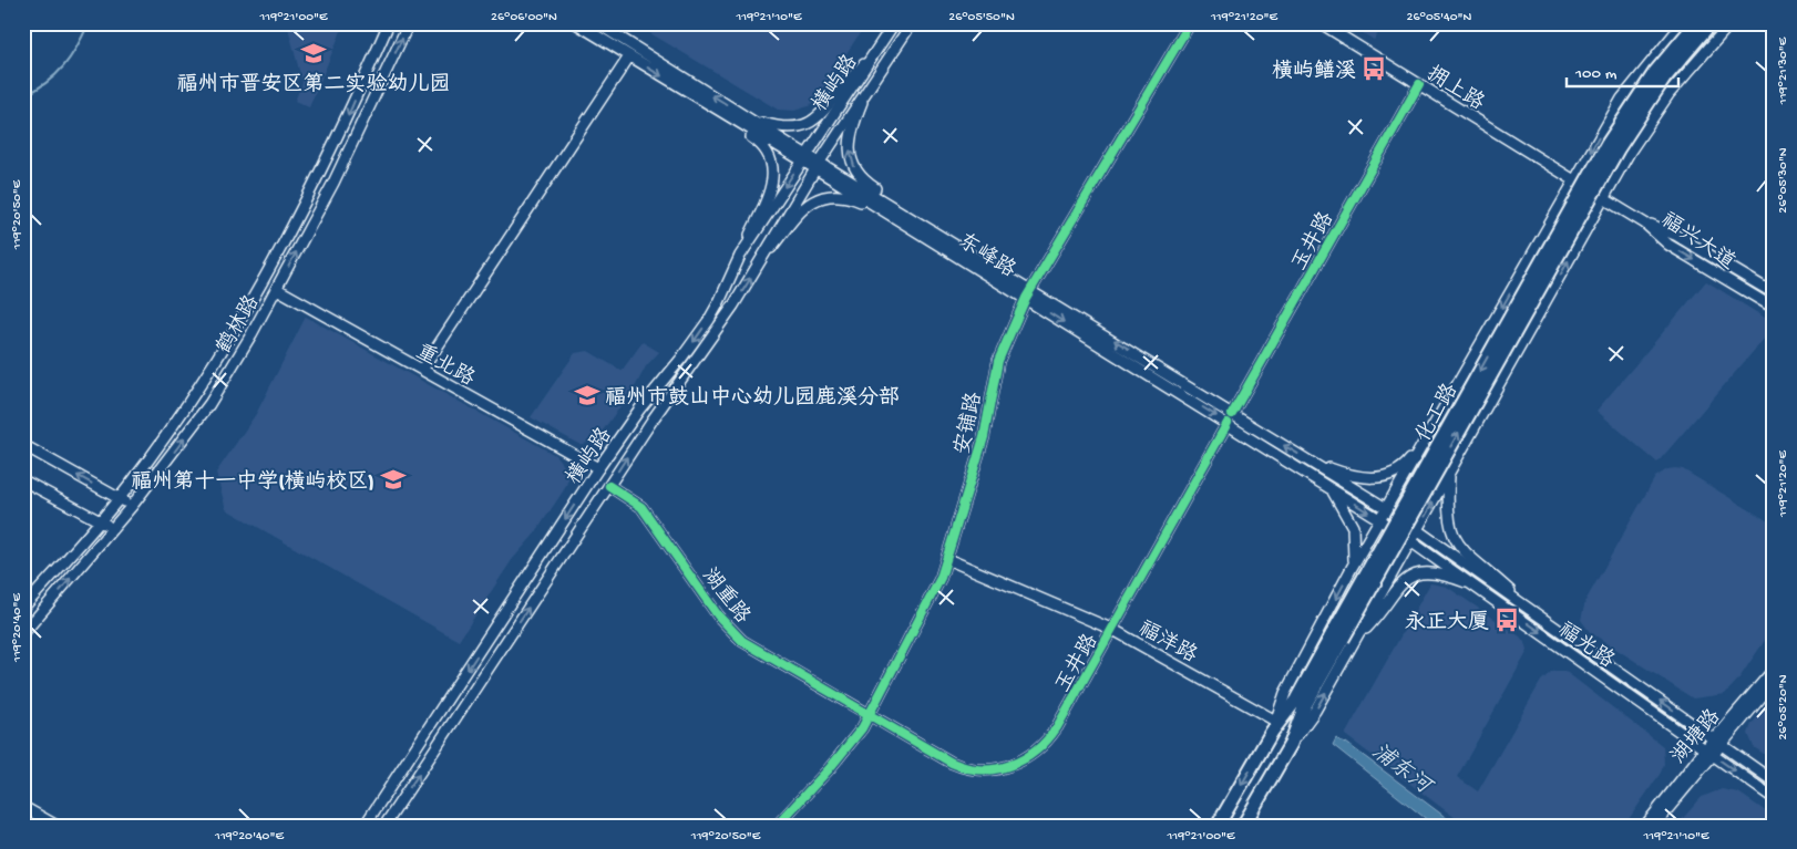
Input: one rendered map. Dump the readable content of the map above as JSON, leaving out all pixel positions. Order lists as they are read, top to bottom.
{
  "streets": {
    "highway": ["化工路"],
    "main road": [
      "横屿路",
      "拥上路",
      "福兴大道",
      "玉井路",
      "东峰路",
      "鹤林路",
      "重北路",
      "安铺路",
      "湖重路",
      "福洋路",
      "福光路",
      "湖塘路"
    ]
  },
  "crossings": [
    ["横屿路", "东峰路"],
    ["横屿路", "重北路"],
    ["横屿路", "湖重路"],
    ["拥上路", "福兴大道"],
    ["拥上路", "玉井路"],
    ["玉井路", "东峰路"],
    ["玉井路", "安铺路"],
    ["玉井路", "湖重路"],
    ["玉井路", "福洋路"],
    ["东峰路", "安铺路"],
    ["东峰路", "福光路"],
    ["鹤林路", "重北路"],
    ["化工路", "福洋路"],
    ["安铺路", "湖重路"],
    ["安铺路", "福洋路"],
    ["福光路", "湖塘路"]
  ],
  "water": ["浦东河"],
  "places": {
    "school or university": ["福州市晋安区第二实验幼儿园", "福州市鼓山中心幼儿园鹿溪分部", "福州第十一中学(横屿校区)"],
    "bus stop": ["横屿鳝溪", "永正大厦"]
  },
  "scale_bar": "100 m",
  "coordinates": [
    "119°21'00\"E",
    "26°06'00\"N",
    "119°21'10\"E",
    "26°05'50\"N",
    "119°21'20\"E",
    "26°05'40\"N",
    "119°21'30\"E",
    "26°05'30\"N",
    "119°20'50\"E",
    "119°20'40\"E",
    "26°05'20\"N"
  ]
}
